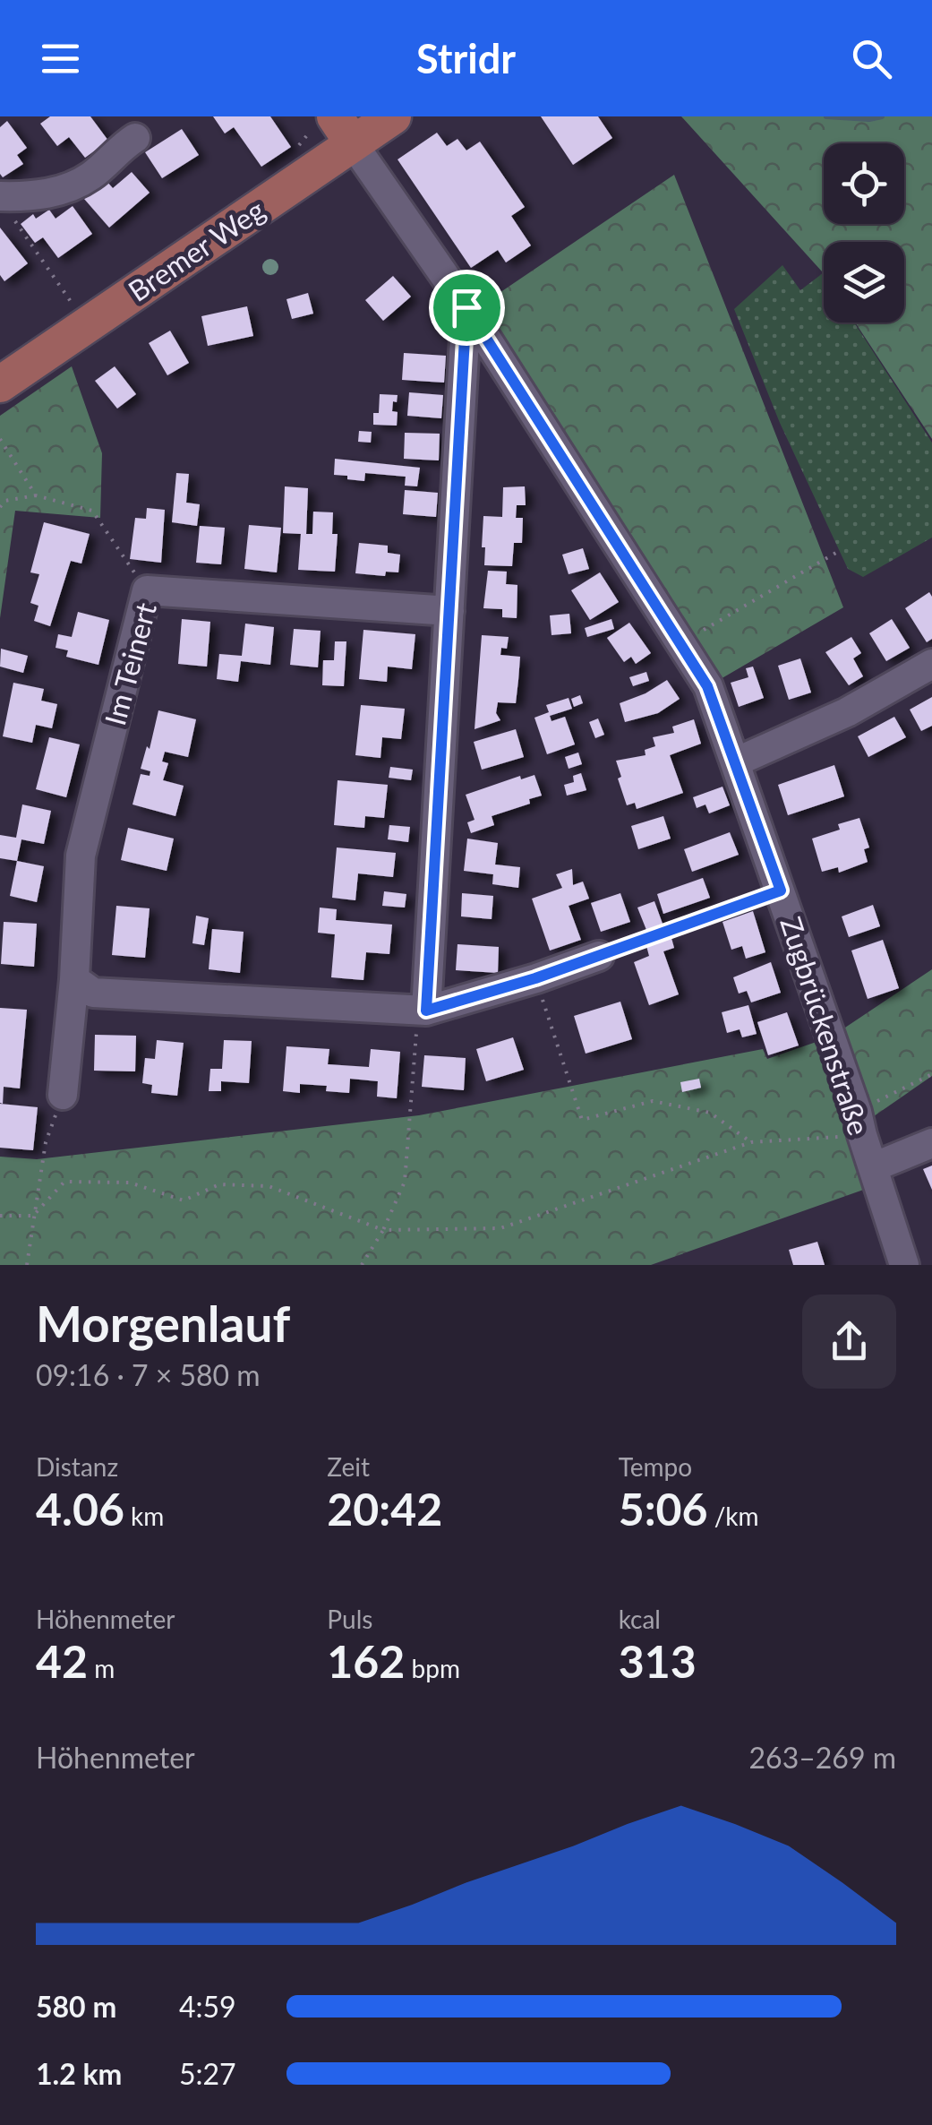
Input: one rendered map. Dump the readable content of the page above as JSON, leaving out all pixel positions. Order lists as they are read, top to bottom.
{
  "streets": {
    "main road": ["Bremer Weg"],
    "street": ["Im Teinert", "Zugbrückenstraße"]
  },
  "crossings": [
    ["Bremer Weg", "Zugbrückenstraße"]
  ],
  "page": {
    "header": "Stridr",
    "heading": ["Morgenlauf", "09:16 · 7 × 580 m"],
    "stats": [
      ["Distanz", "4.06 km"],
      ["Zeit", "20:42"],
      ["Tempo", "5:06 /km"],
      ["Höhenmeter", "42 m"],
      ["Puls", "162 bpm"],
      ["kcal", "313"]
    ],
    "chart": ["Höhenmeter", "263–269 m"],
    "list": [
      {
        "name": "580 m",
        "note": "4:59"
      },
      {
        "name": "1.2 km",
        "note": "5:27"
      }
    ]
  }
}
